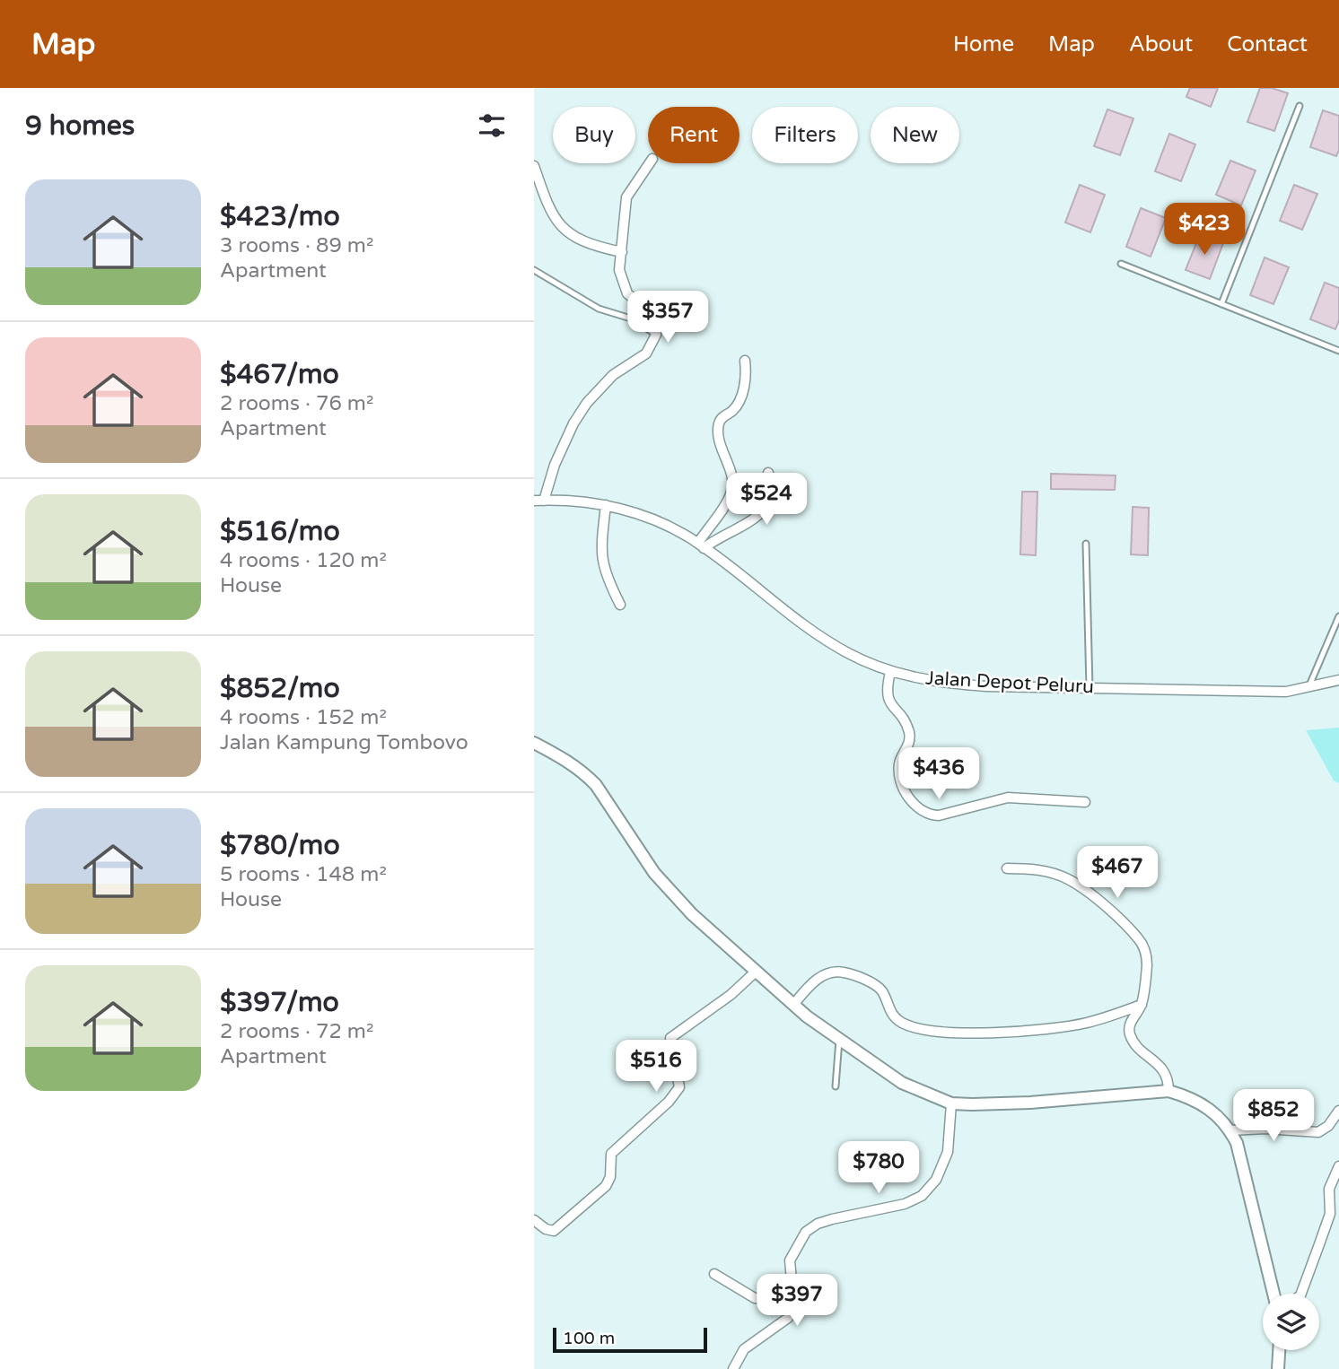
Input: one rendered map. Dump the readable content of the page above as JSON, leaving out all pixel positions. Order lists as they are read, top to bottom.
{
  "streets": {
    "street": ["Jalan Depot Peluru"]
  },
  "scale_bar": "100 m",
  "page": {
    "header": "Map",
    "nav": [
      "Home",
      "Map",
      "About",
      "Contact"
    ],
    "heading": "9 homes",
    "chip": [
      "Buy",
      "Rent",
      "Filters",
      "New"
    ],
    "list": [
      {
        "name": "$423/mo",
        "note": "3 rooms · 89 m² · Apartment"
      },
      {
        "name": "$467/mo",
        "note": "2 rooms · 76 m² · Apartment"
      },
      {
        "name": "$516/mo",
        "note": "4 rooms · 120 m² · House"
      },
      {
        "name": "$852/mo",
        "note": "4 rooms · 152 m² · Jalan Kampung Tombovo"
      },
      {
        "name": "$780/mo",
        "note": "5 rooms · 148 m² · House"
      },
      {
        "name": "$397/mo",
        "note": "2 rooms · 72 m² · Apartment"
      }
    ],
    "price": [
      "$423",
      "$357",
      "$524",
      "$436",
      "$467",
      "$516",
      "$852",
      "$780",
      "$397"
    ],
    "scale": "100 m"
  }
}
